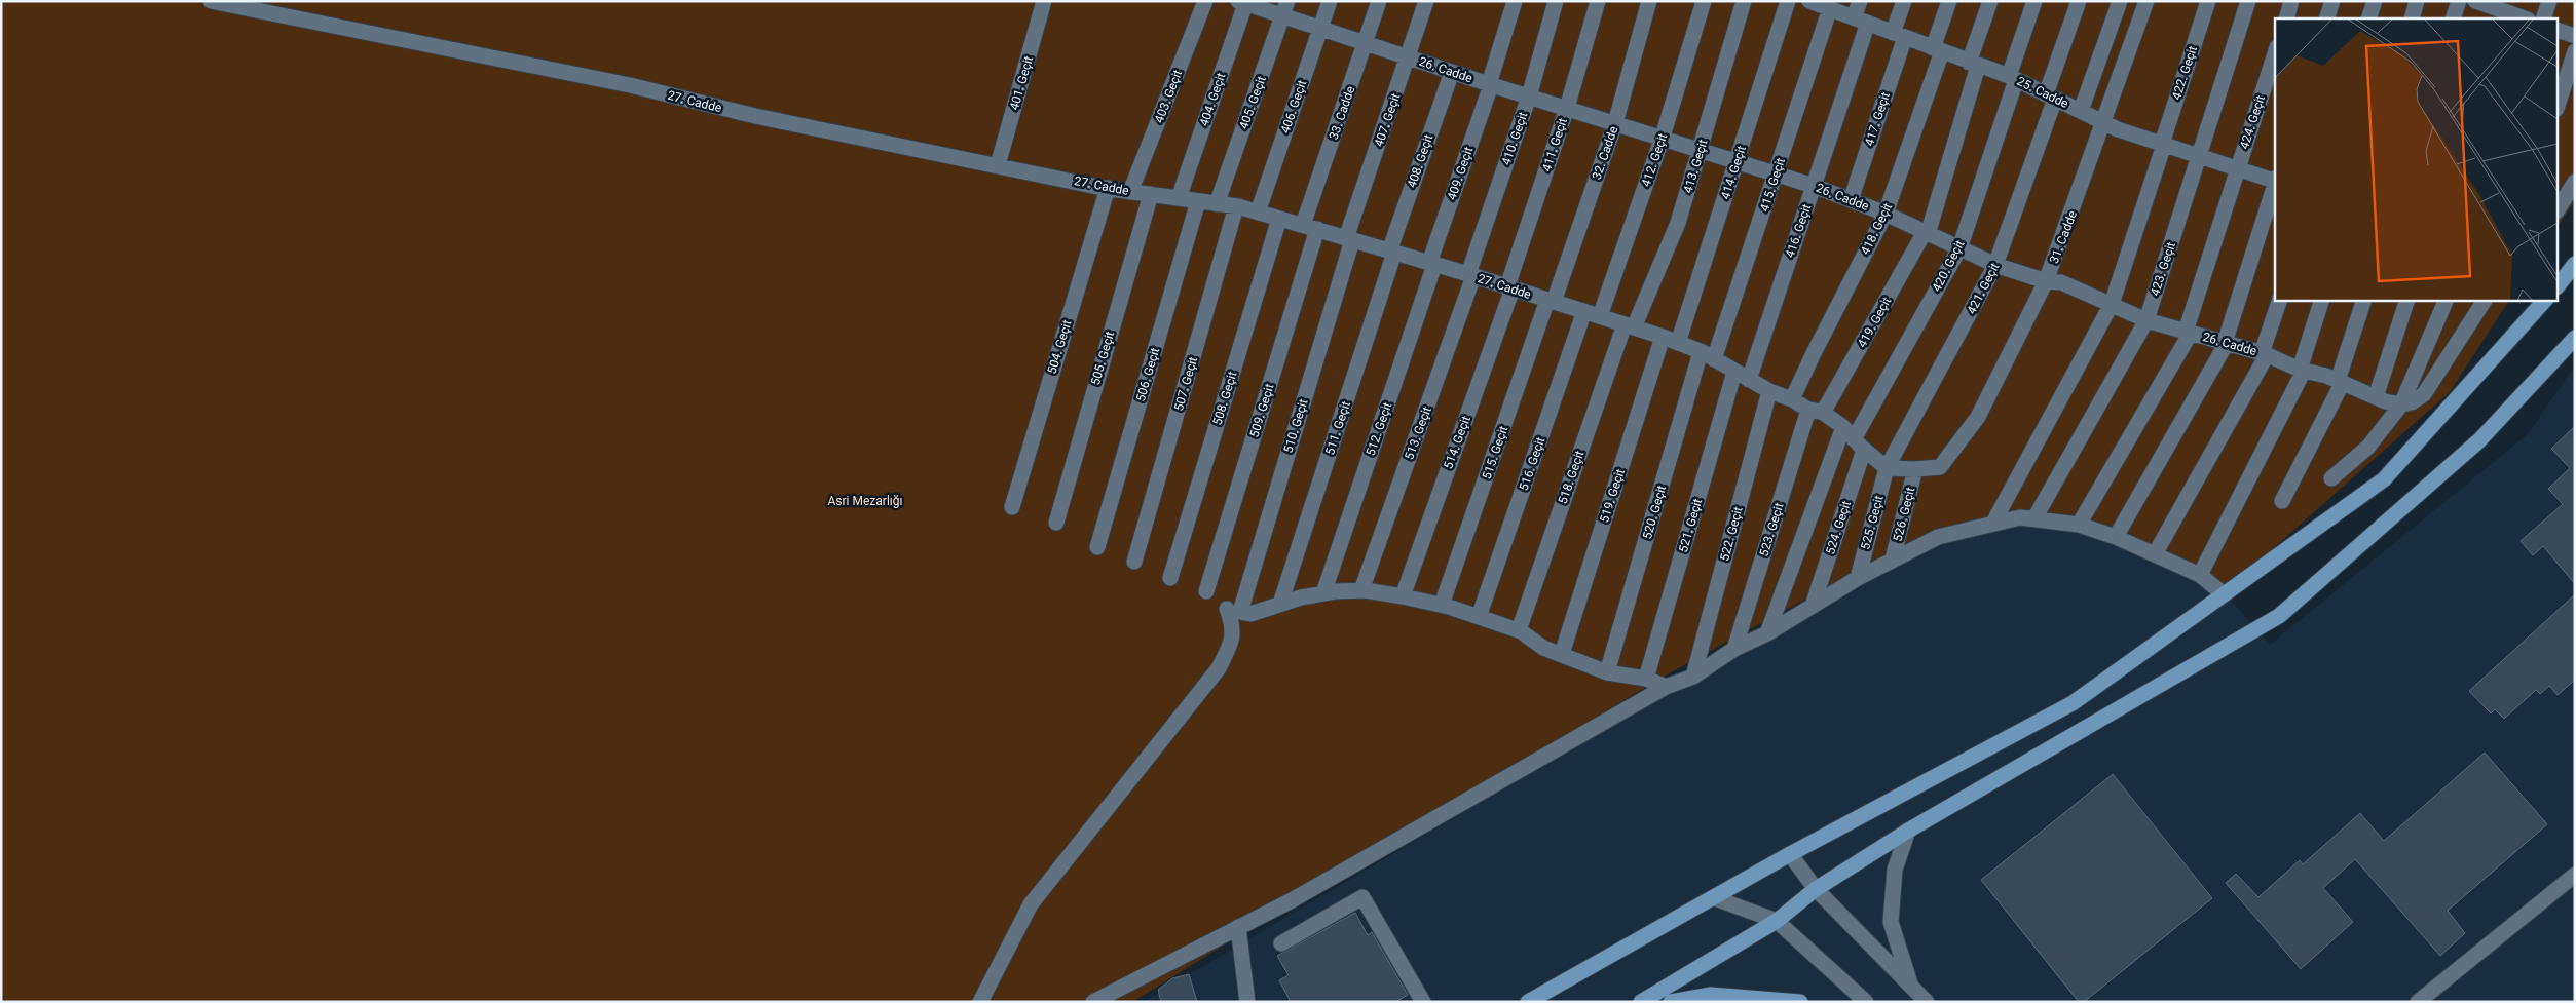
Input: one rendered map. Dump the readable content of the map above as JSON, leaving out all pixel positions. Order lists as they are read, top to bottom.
{
  "streets": {
    "street": [
      "26. Cadde",
      "422. Geçit",
      "401. Geçit",
      "25. Cadde",
      "403. Geçit",
      "404. Geçit",
      "27. Cadde",
      "405. Geçit",
      "406. Geçit",
      "33. Cadde",
      "417. Geçit",
      "407. Geçit",
      "424. Geçit",
      "410. Geçit",
      "411. Geçit",
      "32. Cadde",
      "412. Geçit",
      "408. Geçit",
      "413. Geçit",
      "414. Geçit",
      "409. Geçit",
      "415. Geçit",
      "418. Geçit",
      "416. Geçit",
      "31. Cadde",
      "420. Geçit",
      "423. Geçit",
      "421. Geçit",
      "419. Geçit",
      "504. Geçit",
      "505. Geçit",
      "506. Geçit",
      "507. Geçit",
      "508. Geçit",
      "509. Geçit",
      "510. Geçit",
      "511. Geçit",
      "512. Geçit",
      "513. Geçit",
      "514. Geçit",
      "515. Geçit",
      "516. Geçit",
      "518. Geçit",
      "519. Geçit",
      "520. Geçit",
      "526. Geçit",
      "525. Geçit",
      "521. Geçit",
      "524. Geçit",
      "523. Geçit",
      "522. Geçit"
    ]
  },
  "crossings": [
    ["26. Cadde", "422. Geçit"],
    ["26. Cadde", "404. Geçit"],
    ["26. Cadde", "405. Geçit"],
    ["26. Cadde", "406. Geçit"],
    ["26. Cadde", "33. Cadde"],
    ["26. Cadde", "417. Geçit"],
    ["26. Cadde", "407. Geçit"],
    ["26. Cadde", "424. Geçit"],
    ["26. Cadde", "410. Geçit"],
    ["26. Cadde", "411. Geçit"],
    ["26. Cadde", "32. Cadde"],
    ["26. Cadde", "412. Geçit"],
    ["26. Cadde", "408. Geçit"],
    ["26. Cadde", "413. Geçit"],
    ["26. Cadde", "414. Geçit"],
    ["26. Cadde", "409. Geçit"],
    ["26. Cadde", "415. Geçit"],
    ["26. Cadde", "418. Geçit"],
    ["26. Cadde", "416. Geçit"],
    ["26. Cadde", "31. Cadde"],
    ["26. Cadde", "420. Geçit"],
    ["26. Cadde", "423. Geçit"],
    ["26. Cadde", "421. Geçit"],
    ["26. Cadde", "419. Geçit"],
    ["422. Geçit", "25. Cadde"],
    ["401. Geçit", "27. Cadde"],
    ["25. Cadde", "417. Geçit"],
    ["25. Cadde", "424. Geçit"],
    ["25. Cadde", "415. Geçit"],
    ["25. Cadde", "418. Geçit"],
    ["25. Cadde", "416. Geçit"],
    ["25. Cadde", "31. Cadde"],
    ["25. Cadde", "420. Geçit"],
    ["25. Cadde", "423. Geçit"],
    ["25. Cadde", "421. Geçit"],
    ["25. Cadde", "419. Geçit"],
    ["403. Geçit", "27. Cadde"],
    ["404. Geçit", "27. Cadde"],
    ["27. Cadde", "405. Geçit"],
    ["27. Cadde", "406. Geçit"],
    ["27. Cadde", "33. Cadde"],
    ["27. Cadde", "407. Geçit"],
    ["27. Cadde", "410. Geçit"],
    ["27. Cadde", "411. Geçit"],
    ["27. Cadde", "32. Cadde"],
    ["27. Cadde", "412. Geçit"],
    ["27. Cadde", "408. Geçit"],
    ["27. Cadde", "413. Geçit"],
    ["27. Cadde", "414. Geçit"],
    ["27. Cadde", "409. Geçit"],
    ["27. Cadde", "415. Geçit"],
    ["27. Cadde", "418. Geçit"],
    ["27. Cadde", "416. Geçit"],
    ["27. Cadde", "420. Geçit"],
    ["27. Cadde", "421. Geçit"],
    ["27. Cadde", "419. Geçit"],
    ["27. Cadde", "504. Geçit"],
    ["27. Cadde", "505. Geçit"],
    ["27. Cadde", "506. Geçit"],
    ["27. Cadde", "507. Geçit"],
    ["27. Cadde", "508. Geçit"],
    ["27. Cadde", "509. Geçit"],
    ["27. Cadde", "510. Geçit"],
    ["27. Cadde", "511. Geçit"],
    ["27. Cadde", "512. Geçit"],
    ["27. Cadde", "513. Geçit"],
    ["27. Cadde", "514. Geçit"],
    ["27. Cadde", "515. Geçit"],
    ["27. Cadde", "516. Geçit"],
    ["27. Cadde", "518. Geçit"],
    ["27. Cadde", "519. Geçit"],
    ["27. Cadde", "520. Geçit"],
    ["27. Cadde", "525. Geçit"],
    ["27. Cadde", "521. Geçit"],
    ["27. Cadde", "524. Geçit"],
    ["27. Cadde", "523. Geçit"],
    ["27. Cadde", "522. Geçit"],
    ["33. Cadde", "509. Geçit"],
    ["407. Geçit", "510. Geçit"],
    ["410. Geçit", "513. Geçit"],
    ["411. Geçit", "514. Geçit"],
    ["32. Cadde", "515. Geçit"],
    ["408. Geçit", "511. Geçit"],
    ["413. Geçit", "518. Geçit"],
    ["409. Geçit", "512. Geçit"],
    ["31. Cadde", "526. Geçit"],
    ["420. Geçit", "524. Geçit"],
    ["421. Geçit", "525. Geçit"],
    ["419. Geçit", "523. Geçit"]
  ],
  "parks": ["Asri Mezarlığı"]
}
